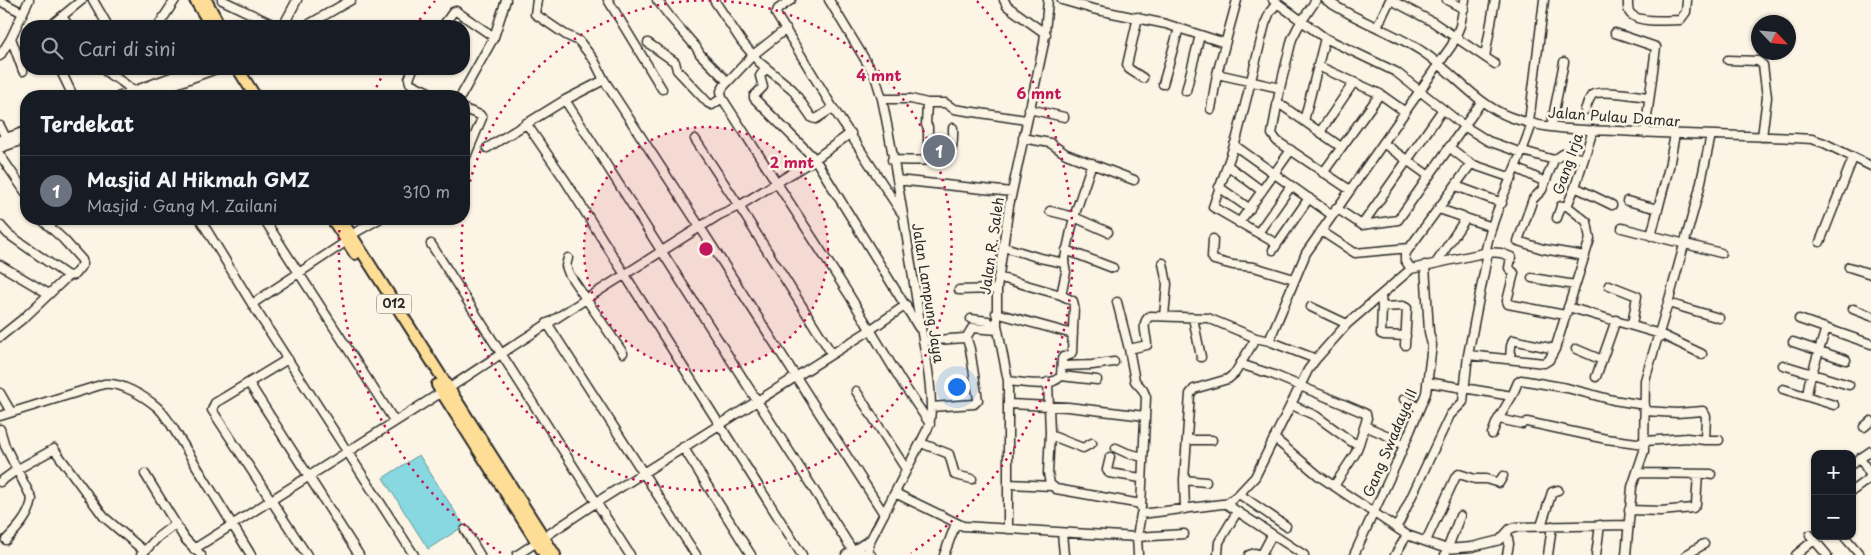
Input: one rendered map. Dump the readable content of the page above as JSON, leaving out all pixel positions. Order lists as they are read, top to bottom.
{
  "streets": {
    "main road": ["012"],
    "street": [
      "Jalan Pulau Damar",
      "Gang Irja",
      "Jalan R. Saleh",
      "Jalan Lampung Jaya",
      "Gang Swadaya II"
    ]
  },
  "crossings": [
    ["Jalan Pulau Damar", "Gang Irja"]
  ],
  "north": "bottom right",
  "page": {
    "search": "Cari di sini",
    "heading": "Terdekat",
    "pins": "1",
    "list": [
      {
        "mark": "1",
        "name": "Masjid Al Hikmah GMZ",
        "note": "Masjid · Gang M. Zailani",
        "value": "310 m"
      }
    ],
    "map_buttons": ["+", "−"]
  },
  "rings": ["4 mnt", "6 mnt", "2 mnt"]
}
